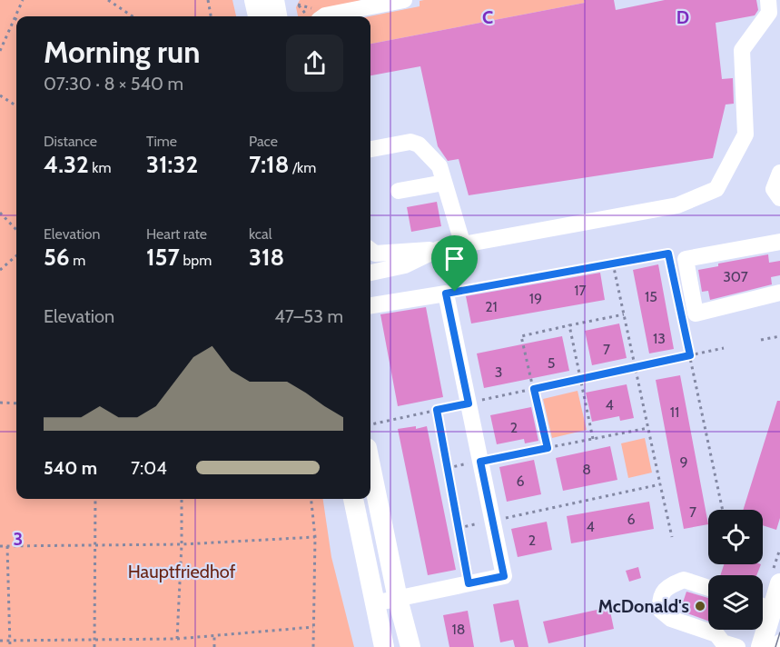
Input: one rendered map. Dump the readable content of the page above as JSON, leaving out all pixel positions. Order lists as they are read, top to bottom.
{
  "parks": ["Hauptfriedhof"],
  "places": ["McDonald's"],
  "house_numbers": [
    "307",
    "17",
    "15",
    "19",
    "21",
    "13",
    "7",
    "5",
    "3",
    "4",
    "11",
    "2",
    "9",
    "8",
    "6",
    "7",
    "6",
    "4",
    "2",
    "18"
  ],
  "page": {
    "heading": ["Morning run", "07:30 · 8 × 540 m"],
    "stats": [
      ["Distance", "4.32 km"],
      ["Time", "31:32"],
      ["Pace", "7:18 /km"],
      ["Elevation", "56 m"],
      ["Heart rate", "157 bpm"],
      ["kcal", "318"]
    ],
    "chart": ["Elevation", "47–53 m"],
    "list": [
      {
        "name": "540 m",
        "note": "7:04"
      }
    ]
  },
  "grid": {
    "columns": ["C", "D"],
    "rows": ["3"]
  }
}
